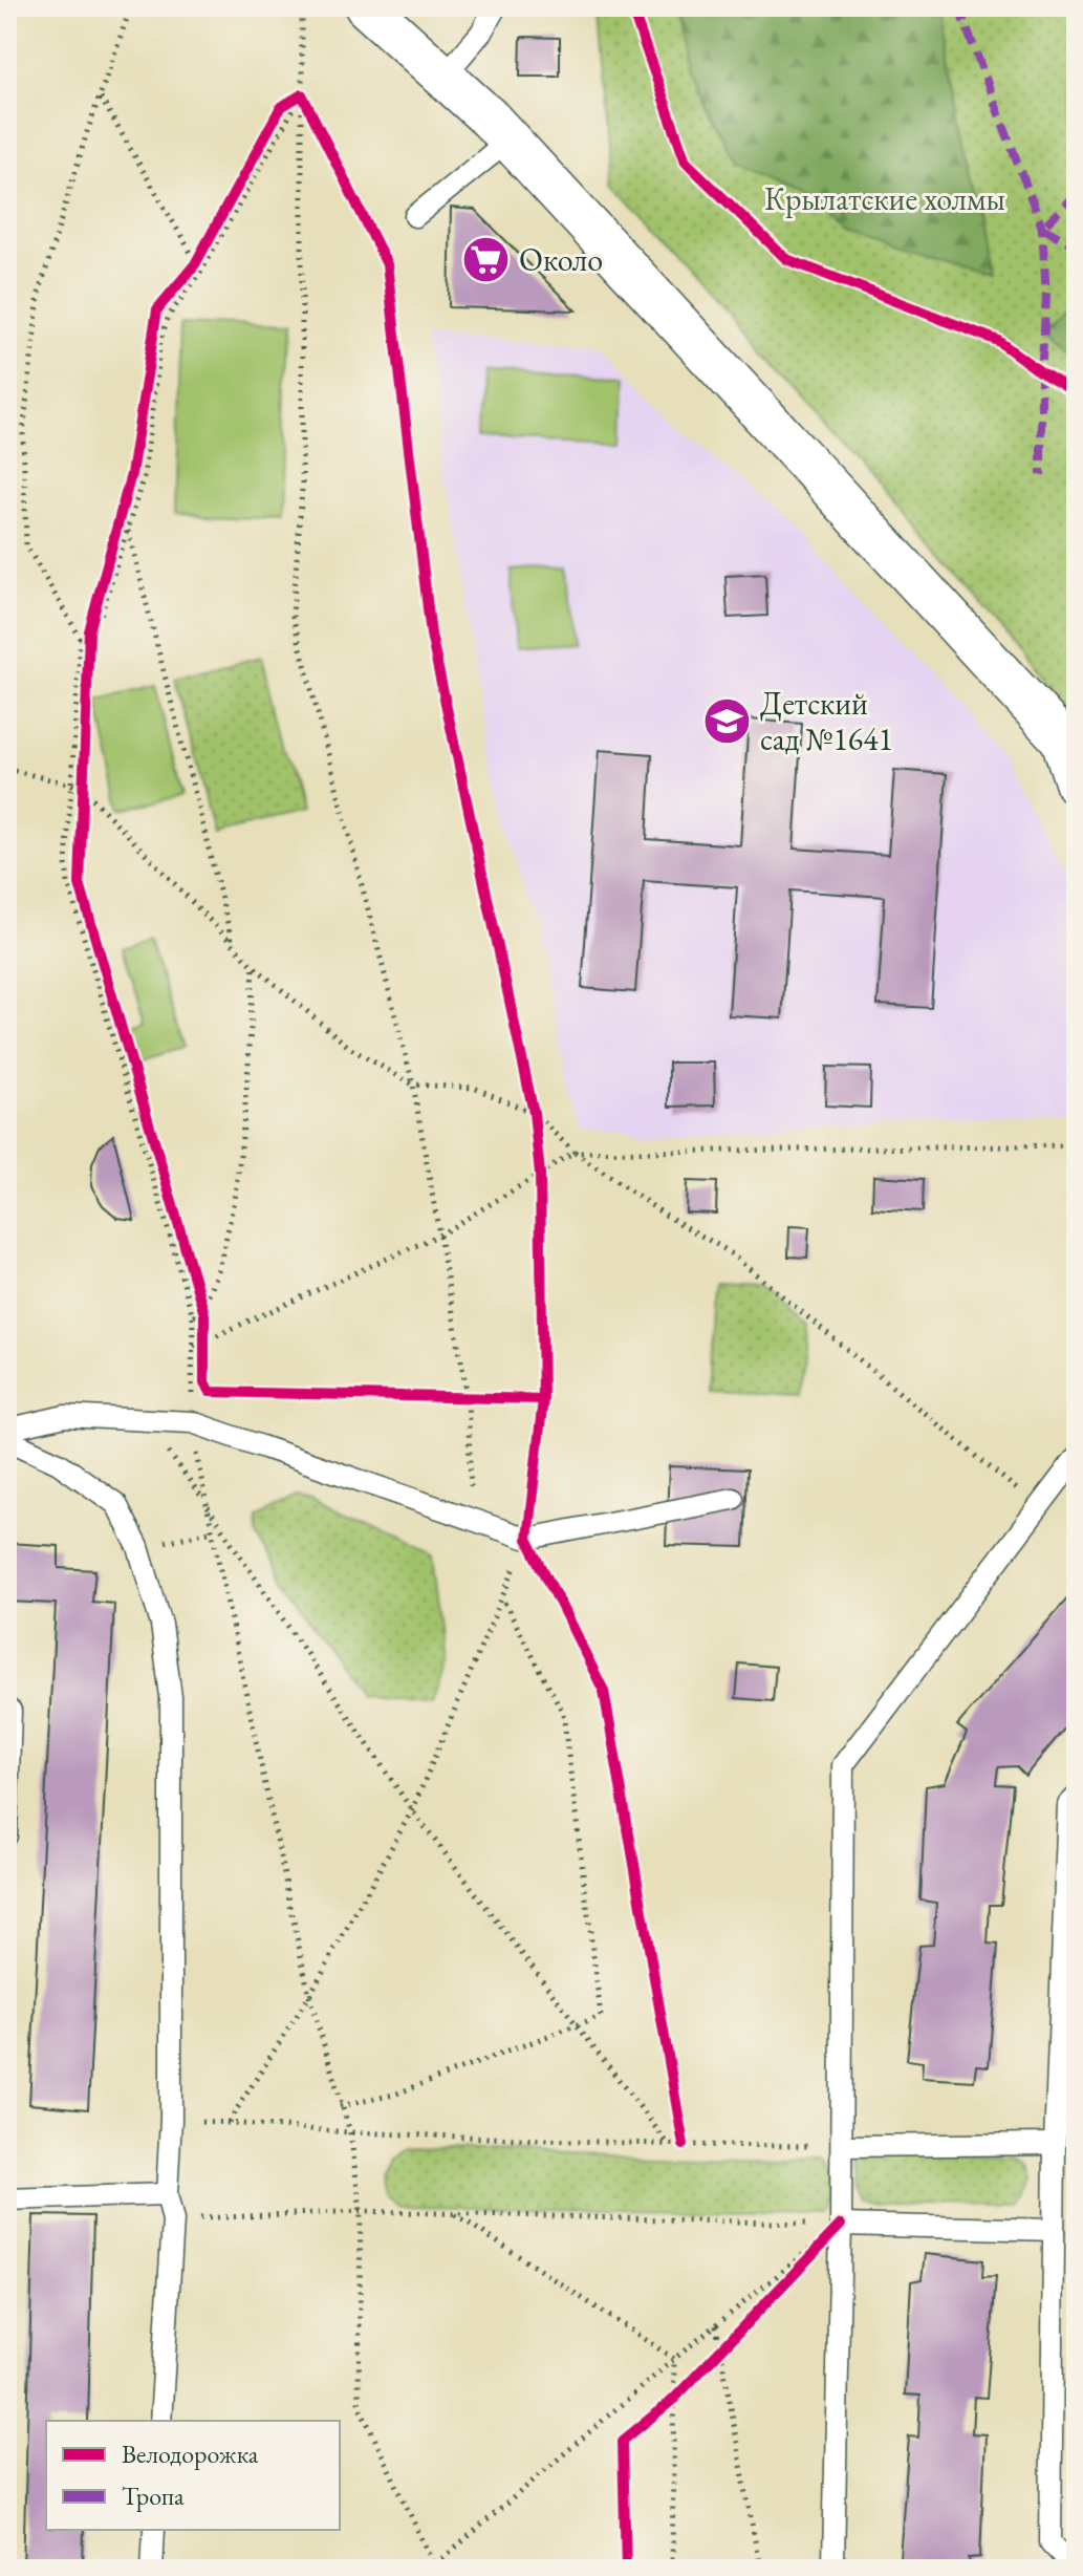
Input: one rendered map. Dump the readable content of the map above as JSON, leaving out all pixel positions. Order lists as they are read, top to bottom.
{
  "parks": ["Крылатские холмы"],
  "places": {
    "supermarket": ["Около"],
    "school or university": ["Детский сад №1641"]
  },
  "legend": ["Велодорожка", "Тропа"]
}
